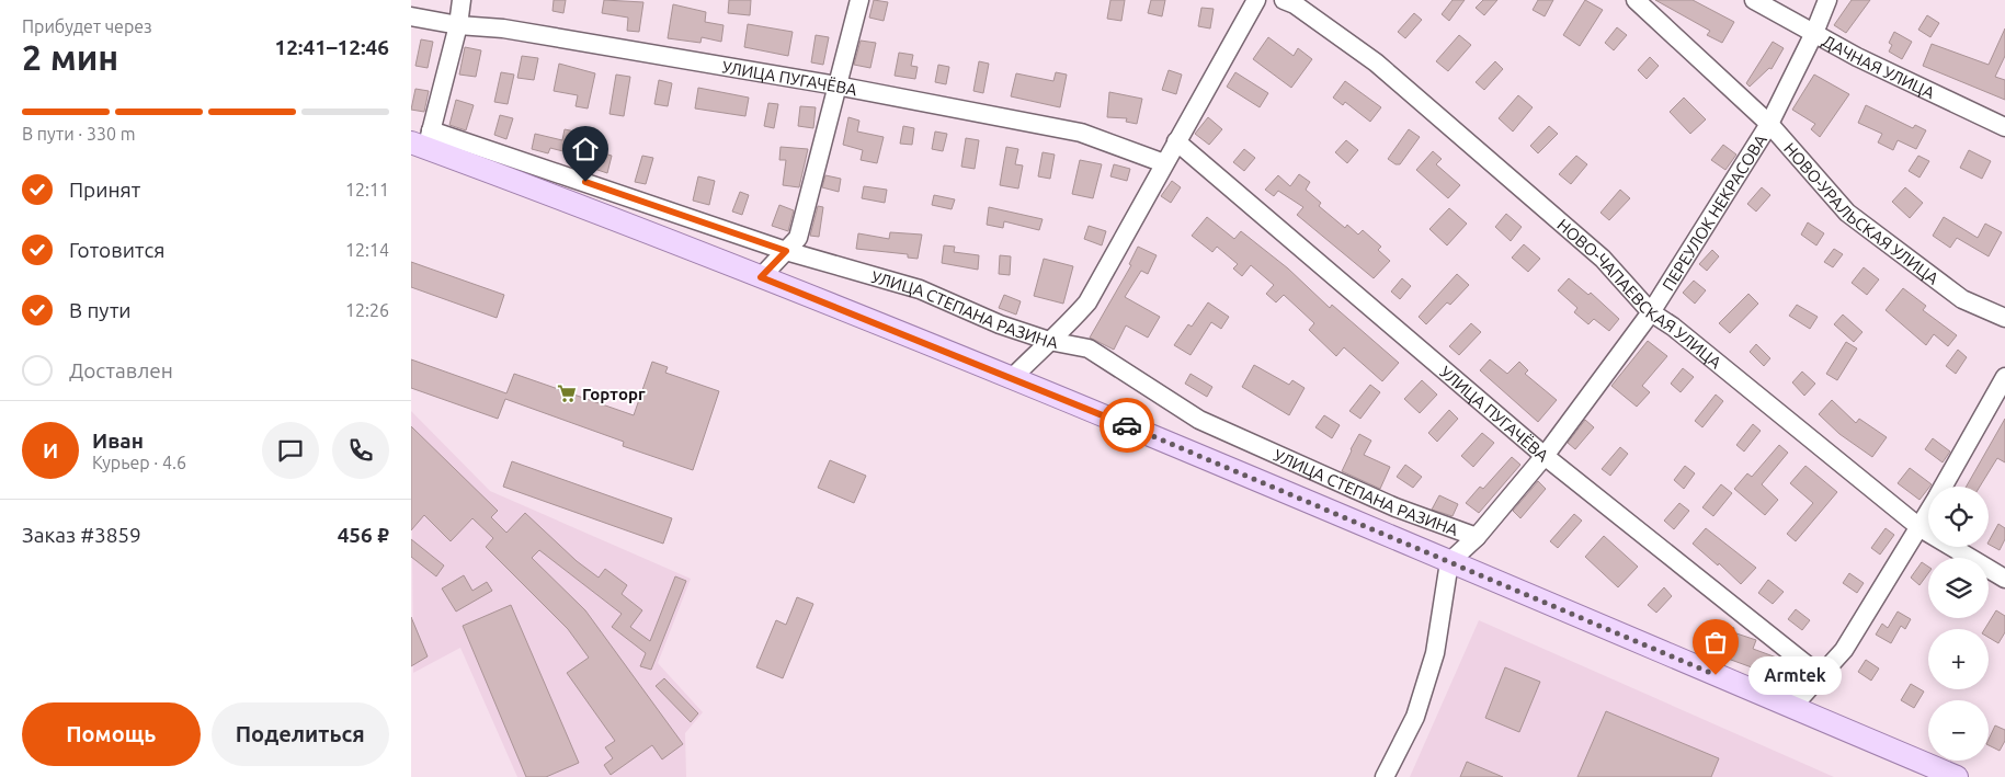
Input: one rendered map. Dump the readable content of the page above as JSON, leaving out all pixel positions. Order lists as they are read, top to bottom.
{
  "streets": {
    "street": [
      "ДАЧНАЯ УЛИЦА",
      "УЛИЦА ПУГАЧЁВА",
      "НОВО-УРАЛЬСКАЯ УЛИЦА",
      "ПЕРЕУЛОК НЕКРАСОВА",
      "НОВО-ЧАПАЕВСКАЯ УЛИЦА",
      "УЛИЦА СТЕПАНА РАЗИНА"
    ]
  },
  "crossings": [
    ["ДАЧНАЯ УЛИЦА", "ПЕРЕУЛОК НЕКРАСОВА"],
    ["УЛИЦА ПУГАЧЁВА", "ПЕРЕУЛОК НЕКРАСОВА"],
    ["НОВО-УРАЛЬСКАЯ УЛИЦА", "ПЕРЕУЛОК НЕКРАСОВА"],
    ["ПЕРЕУЛОК НЕКРАСОВА", "НОВО-ЧАПАЕВСКАЯ УЛИЦА"],
    ["ПЕРЕУЛОК НЕКРАСОВА", "УЛИЦА СТЕПАНА РАЗИНА"]
  ],
  "places": {
    "supermarket": ["Горторг"],
    "other": ["Armtek"]
  },
  "page": {
    "heading": ["2 мин", "Прибудет через", "12:41–12:46"],
    "panel": [
      "Иван",
      "Курьер · 4.6",
      "Заказ #3859",
      "456 ₽"
    ],
    "bar": "В пути · 330 m",
    "list": [
      ["Принят", "12:11"],
      ["Готовится", "12:14"],
      ["В пути", "12:26"],
      "Доставлен"
    ],
    "round": "И",
    "map_buttons": ["+", "−"],
    "bubble": "Armtek",
    "buttons": ["Помощь", "Поделиться"]
  }
}
